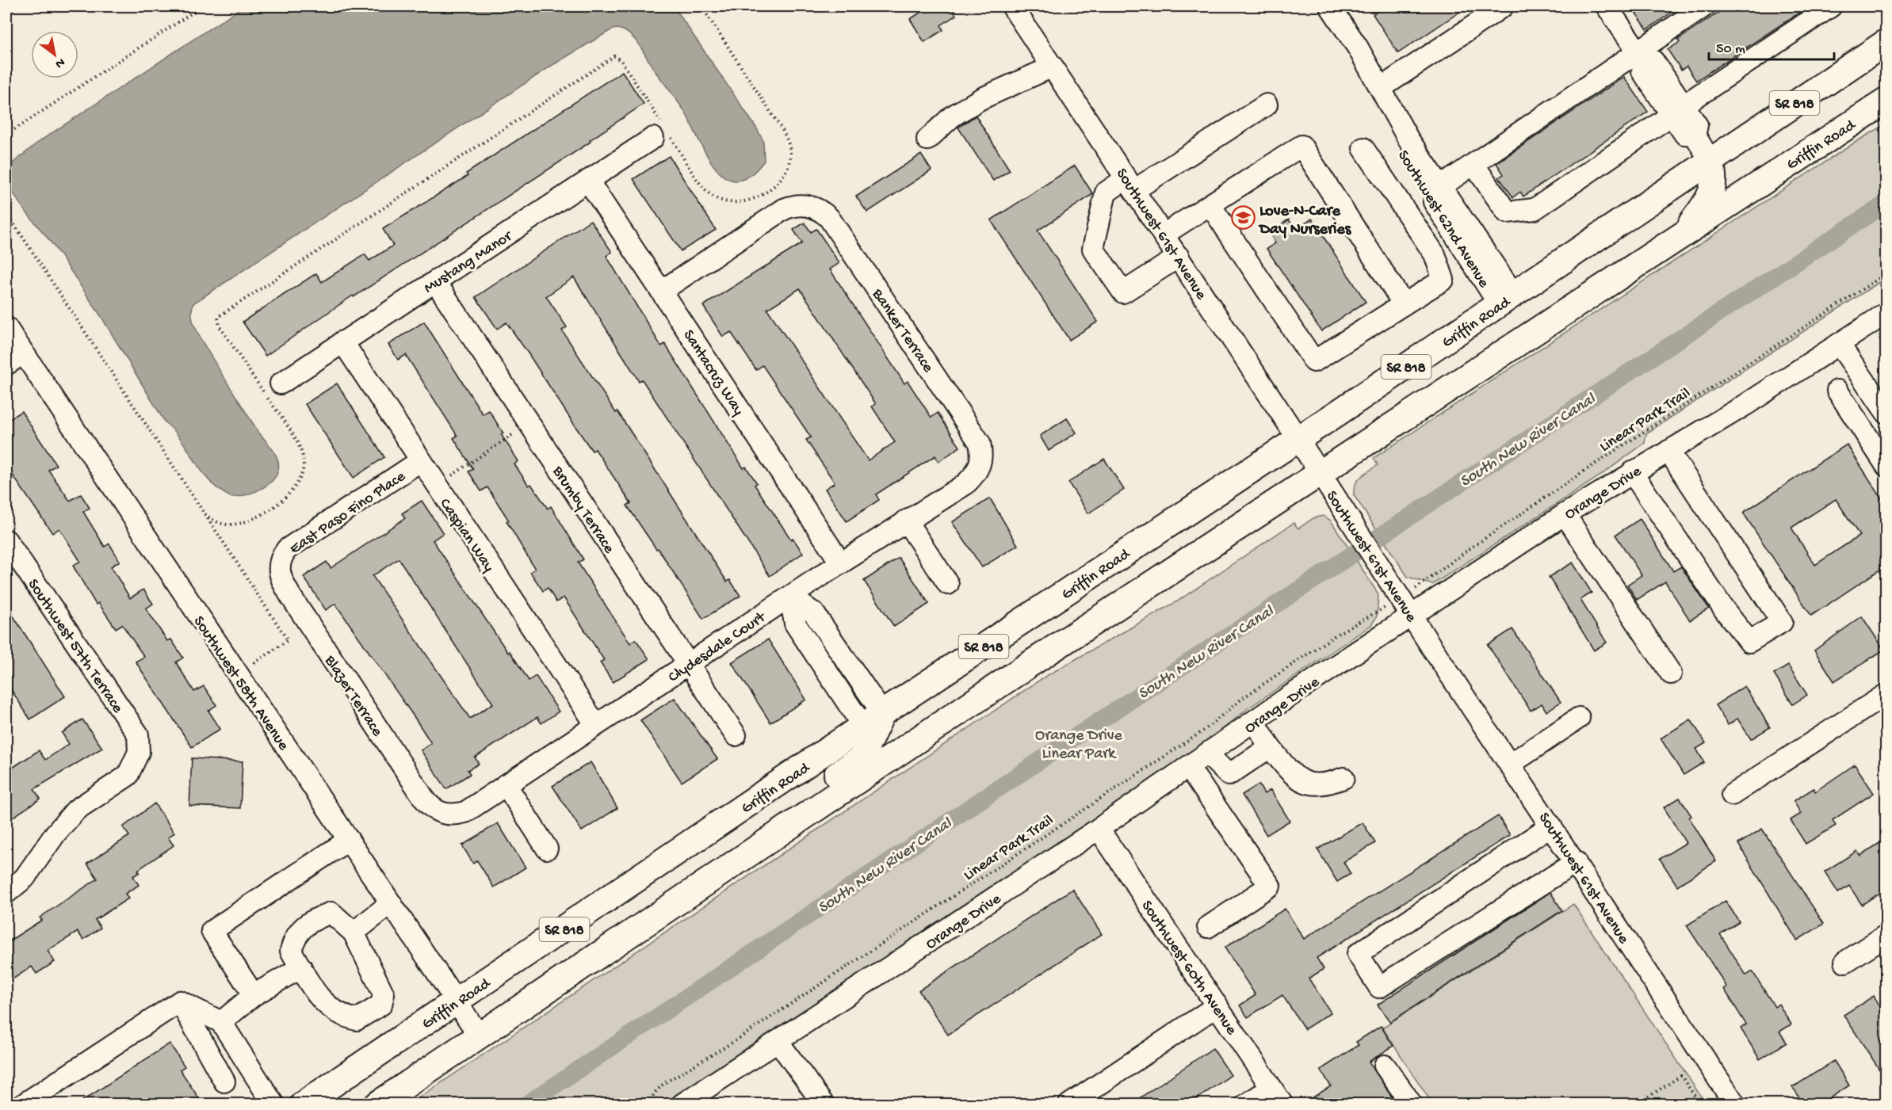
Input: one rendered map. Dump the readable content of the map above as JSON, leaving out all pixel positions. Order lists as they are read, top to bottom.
{
  "streets": {
    "main road": ["SR 818", "Griffin Road"],
    "street": [
      "Southwest 62nd Avenue",
      "Southwest 61st Avenue",
      "Mustang Manor",
      "Banker Terrace",
      "Santacruz Way",
      "Orange Drive",
      "Brumby Terrace",
      "East Paso Fino Place",
      "Caspian Way",
      "Southwest 57th Terrace",
      "Clydesdale Court",
      "Southwest 58th Avenue",
      "Blazer Terrace",
      "Southwest 60th Avenue"
    ],
    "path": ["Linear Park Trail"]
  },
  "crossings": [
    ["Griffin Road", "Southwest 62nd Avenue"],
    ["Griffin Road", "Southwest 61st Avenue"],
    ["Griffin Road", "Southwest 58th Avenue"],
    ["Southwest 61st Avenue", "Orange Drive"],
    ["Mustang Manor", "Santacruz Way"],
    ["Mustang Manor", "Brumby Terrace"],
    ["Mustang Manor", "Caspian Way"],
    ["Banker Terrace", "Santacruz Way"],
    ["Banker Terrace", "Clydesdale Court"],
    ["Santacruz Way", "Clydesdale Court"],
    ["Orange Drive", "Southwest 60th Avenue"],
    ["Brumby Terrace", "Clydesdale Court"],
    ["East Paso Fino Place", "Caspian Way"],
    ["East Paso Fino Place", "Blazer Terrace"],
    ["Caspian Way", "Clydesdale Court"],
    ["Clydesdale Court", "Blazer Terrace"]
  ],
  "water": ["South New River Canal"],
  "parks": ["Orange Drive Linear Park"],
  "places": {
    "school or university": ["Love-N-Care Day Nurseries"]
  },
  "scale_bar": "50 m",
  "north": "bottom right"
}
